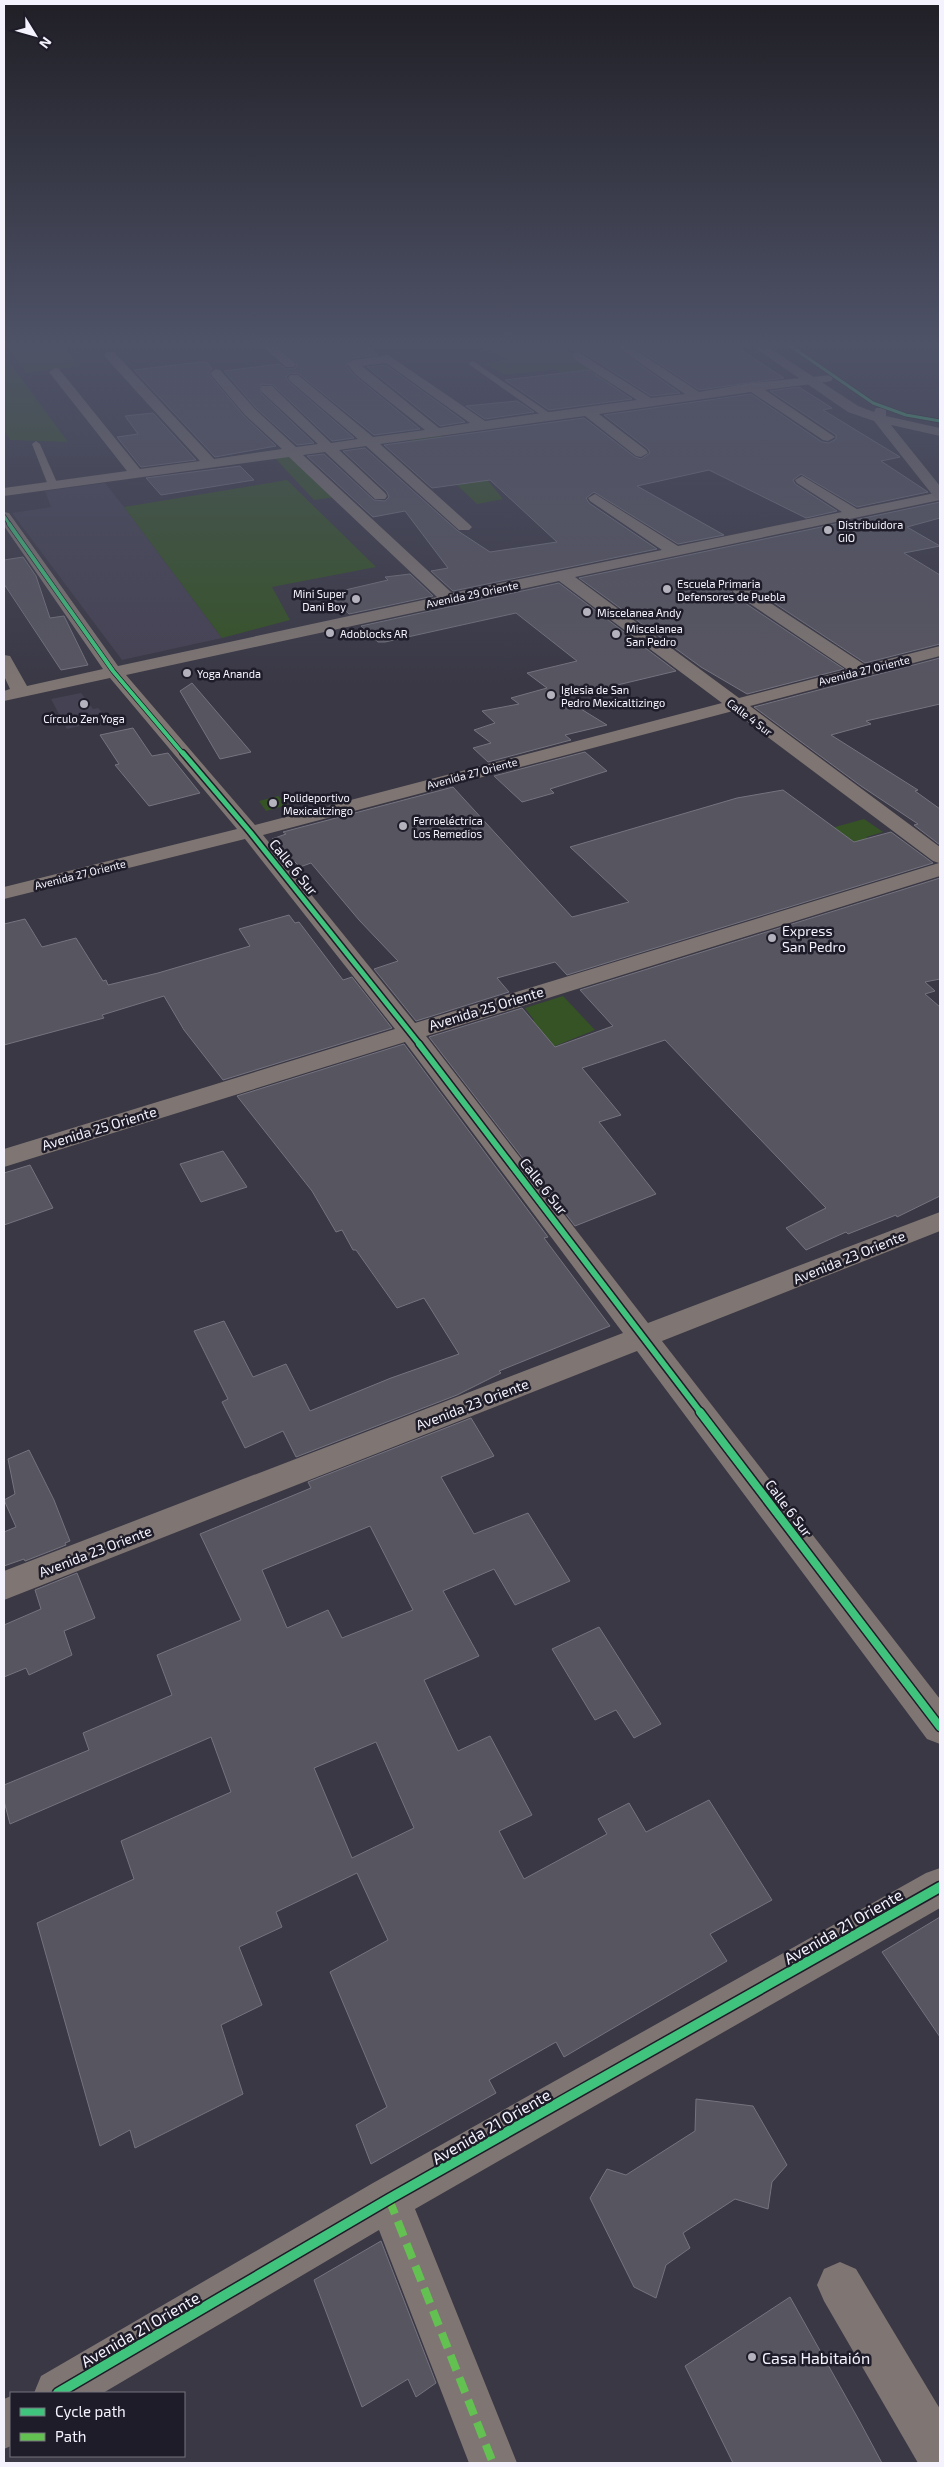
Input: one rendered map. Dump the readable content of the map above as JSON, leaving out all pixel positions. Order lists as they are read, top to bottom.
{
  "streets": {
    "street": [
      "Avenida 29 Oriente",
      "Avenida 27 Oriente",
      "Calle 4 Sur",
      "Calle 6 Sur",
      "Avenida 25 Oriente",
      "Avenida 23 Oriente",
      "Avenida 21 Oriente"
    ]
  },
  "crossings": [
    ["Avenida 29 Oriente", "Calle 4 Sur"],
    ["Avenida 29 Oriente", "Calle 6 Sur"],
    ["Avenida 27 Oriente", "Calle 4 Sur"],
    ["Avenida 27 Oriente", "Calle 6 Sur"],
    ["Calle 6 Sur", "Avenida 25 Oriente"],
    ["Calle 6 Sur", "Avenida 23 Oriente"]
  ],
  "places": [
    "Distribuidora GIO",
    "Escuela Primaria Defensores de Puebla",
    "Mini Super Dani Boy",
    "Miscelanea Andy",
    "Adoblocks AR",
    "Miscelanea San Pedro",
    "Yoga Ananda",
    "Iglesia de San Pedro Mexicaltizingo",
    "Círculo Zen Yoga",
    "Polideportivo Mexicaltzingo",
    "Ferroeléctrica Los Remedios",
    "Express San Pedro",
    "Casa Habitaión"
  ],
  "legend": ["Cycle path", "Path"],
  "north": "bottom right"
}
